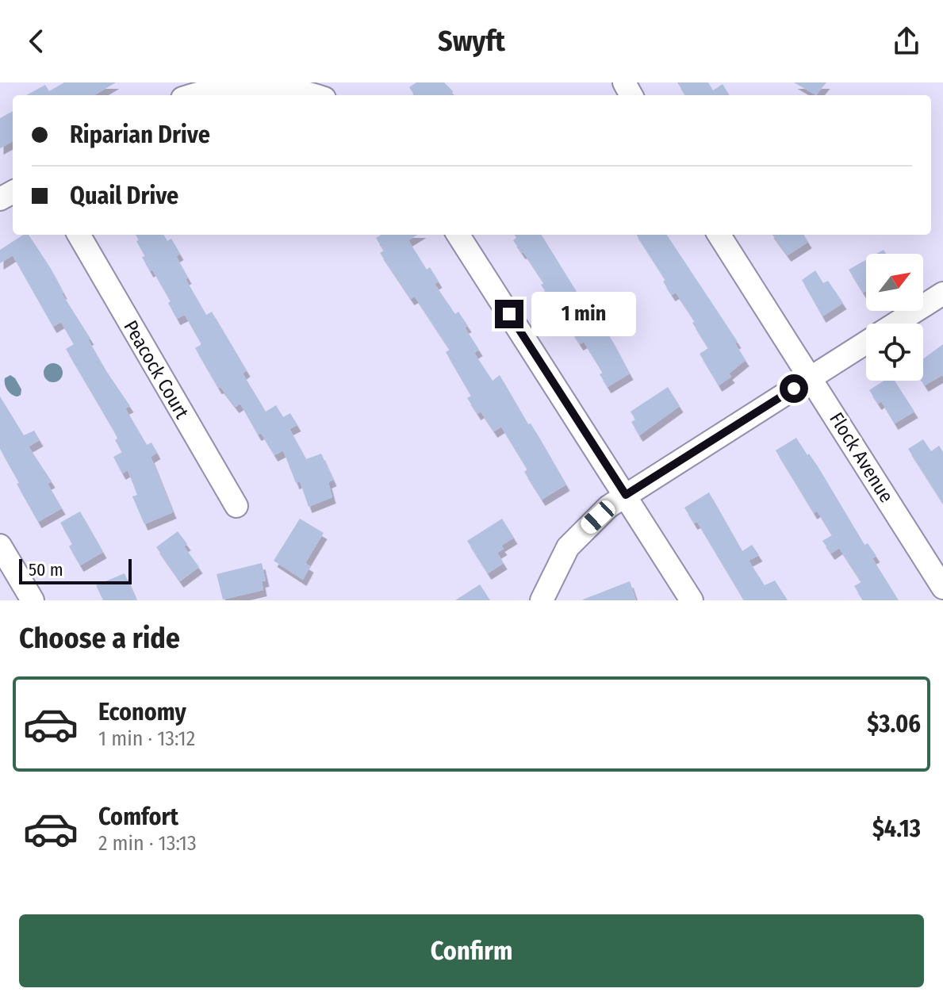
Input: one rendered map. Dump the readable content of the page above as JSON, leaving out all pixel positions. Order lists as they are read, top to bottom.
{
  "streets": {
    "street": ["Peacock Court", "Flock Avenue"]
  },
  "scale_bar": "50 m",
  "north": "top right",
  "page": {
    "header": "Swyft",
    "banner": ["Riparian Drive", "Quail Drive"],
    "bubble": "1 min",
    "scale": "50 m",
    "heading": "Choose a ride",
    "list": [
      {
        "name": "Economy",
        "note": "1 min · 13:12",
        "value": "$3.06"
      },
      {
        "name": "Comfort",
        "note": "2 min · 13:13",
        "value": "$4.13"
      }
    ],
    "buttons": "Confirm"
  }
}
